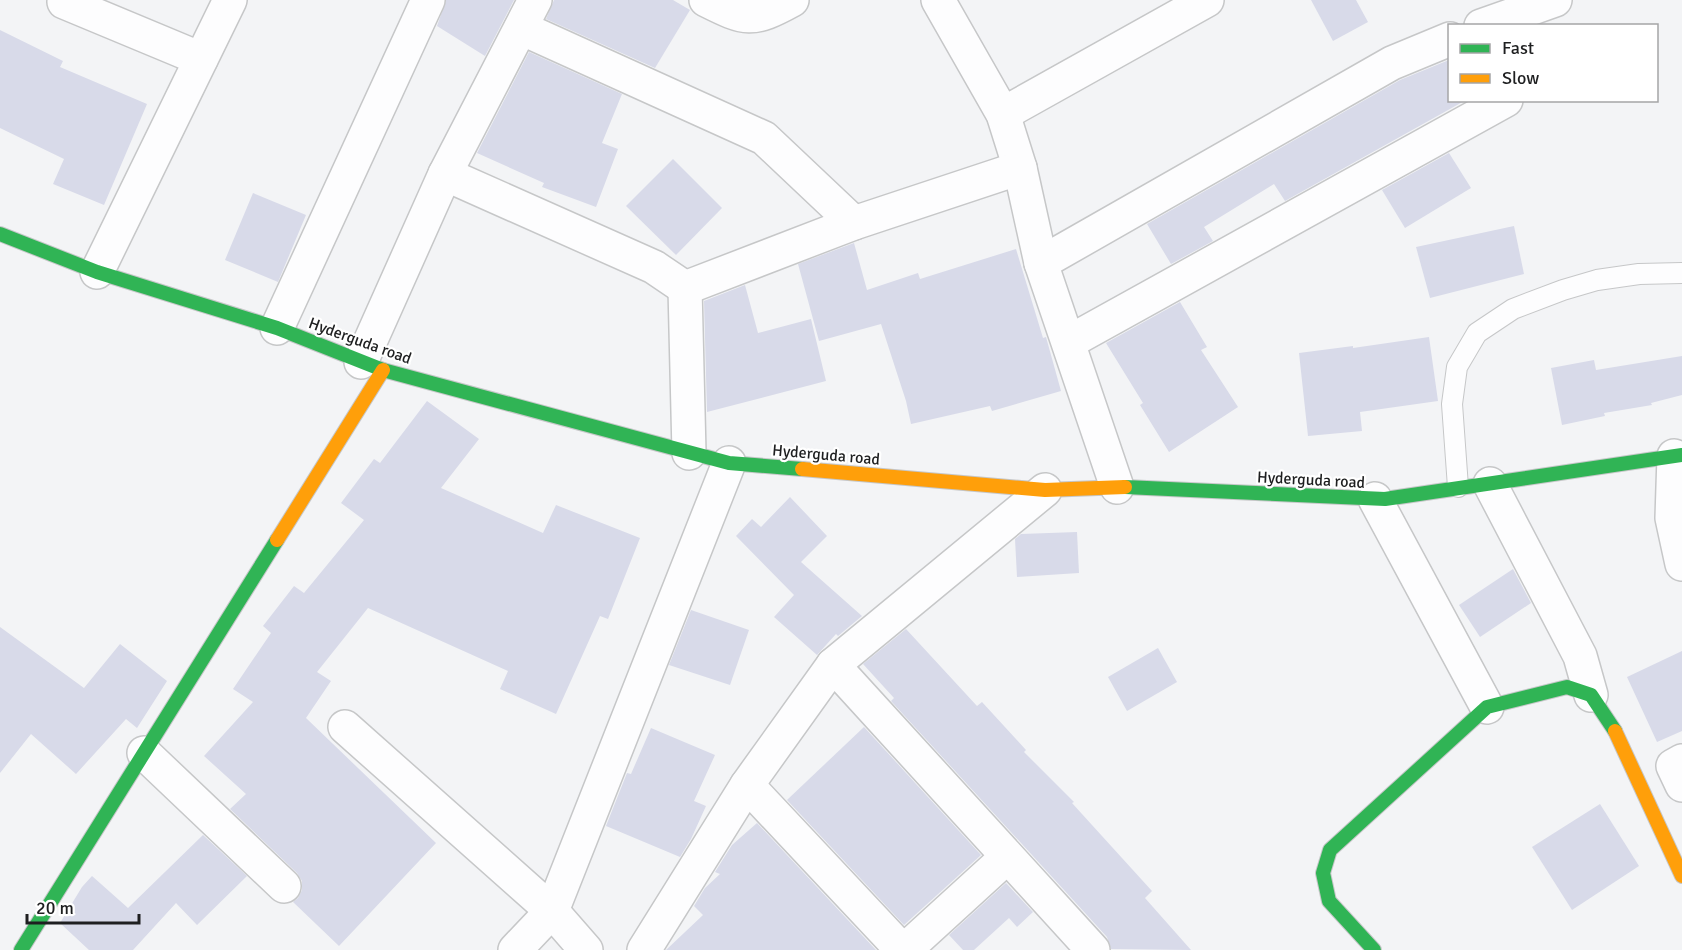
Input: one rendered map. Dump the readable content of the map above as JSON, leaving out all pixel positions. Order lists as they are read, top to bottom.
{
  "streets": {
    "street": ["Hyderguda road"]
  },
  "legend": ["Fast", "Slow"],
  "scale_bar": "20 m"
}
